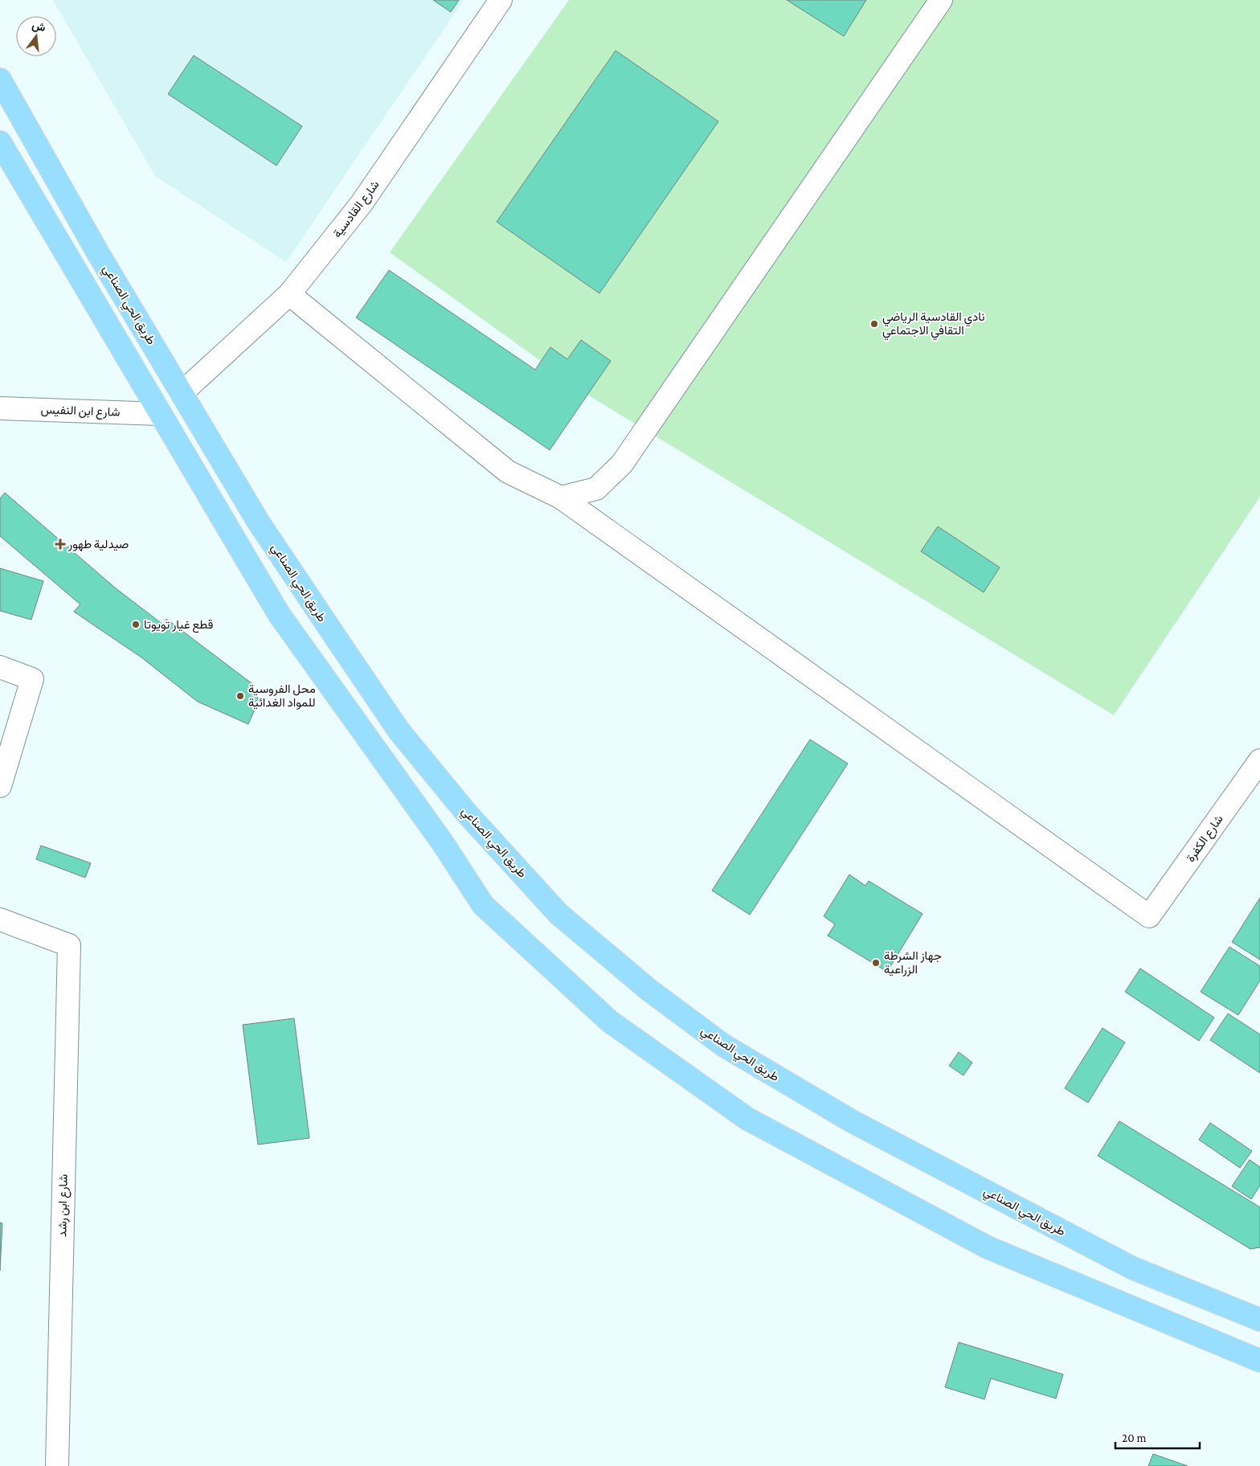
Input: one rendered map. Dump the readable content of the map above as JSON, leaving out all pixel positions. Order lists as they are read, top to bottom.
{
  "streets": {
    "highway": ["طريق الحي الصناعي"],
    "street": [
      "شارع القادسية",
      "شارع ابن النفيس",
      "شارع الكفرة",
      "شارع ابن رشد"
    ]
  },
  "crossings": [
    ["شارع القادسية", "طريق الحي الصناعي"]
  ],
  "places": {
    "other": [
      "نادي القادسية الرياضي التقافي الاجتماعي",
      "قطع غيار تويوتا",
      "محل الفروسية للمواد الغدائية",
      "جهاز الشرطة الزراعية"
    ],
    "health": ["صيدلية طهور"]
  },
  "scale_bar": "20 m",
  "north": "top"
}
